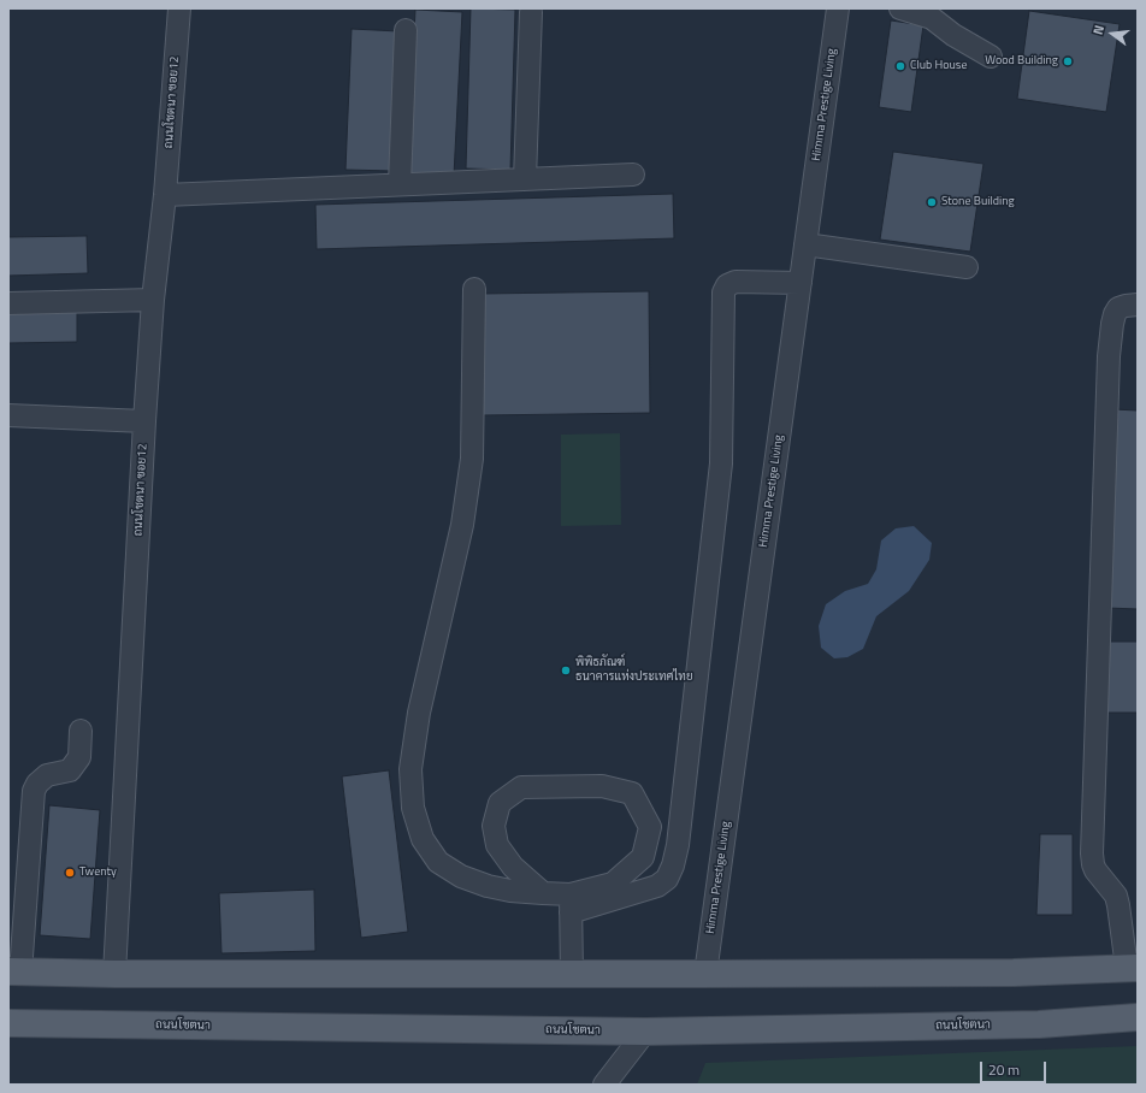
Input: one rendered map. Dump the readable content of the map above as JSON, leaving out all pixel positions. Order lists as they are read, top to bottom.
{
  "streets": {
    "main road": ["ถนนโชตนา"],
    "street": ["ถนนโชตนา ซอย12", "Himma Prestige Living"]
  },
  "places": [
    "Wood Building",
    "Club House",
    "Stone Building",
    "พิพิธภัณฑ์ ธนาคารแห่งประเทศไทย",
    "Twenty"
  ],
  "scale_bar": "20 m",
  "north": "left"
}
